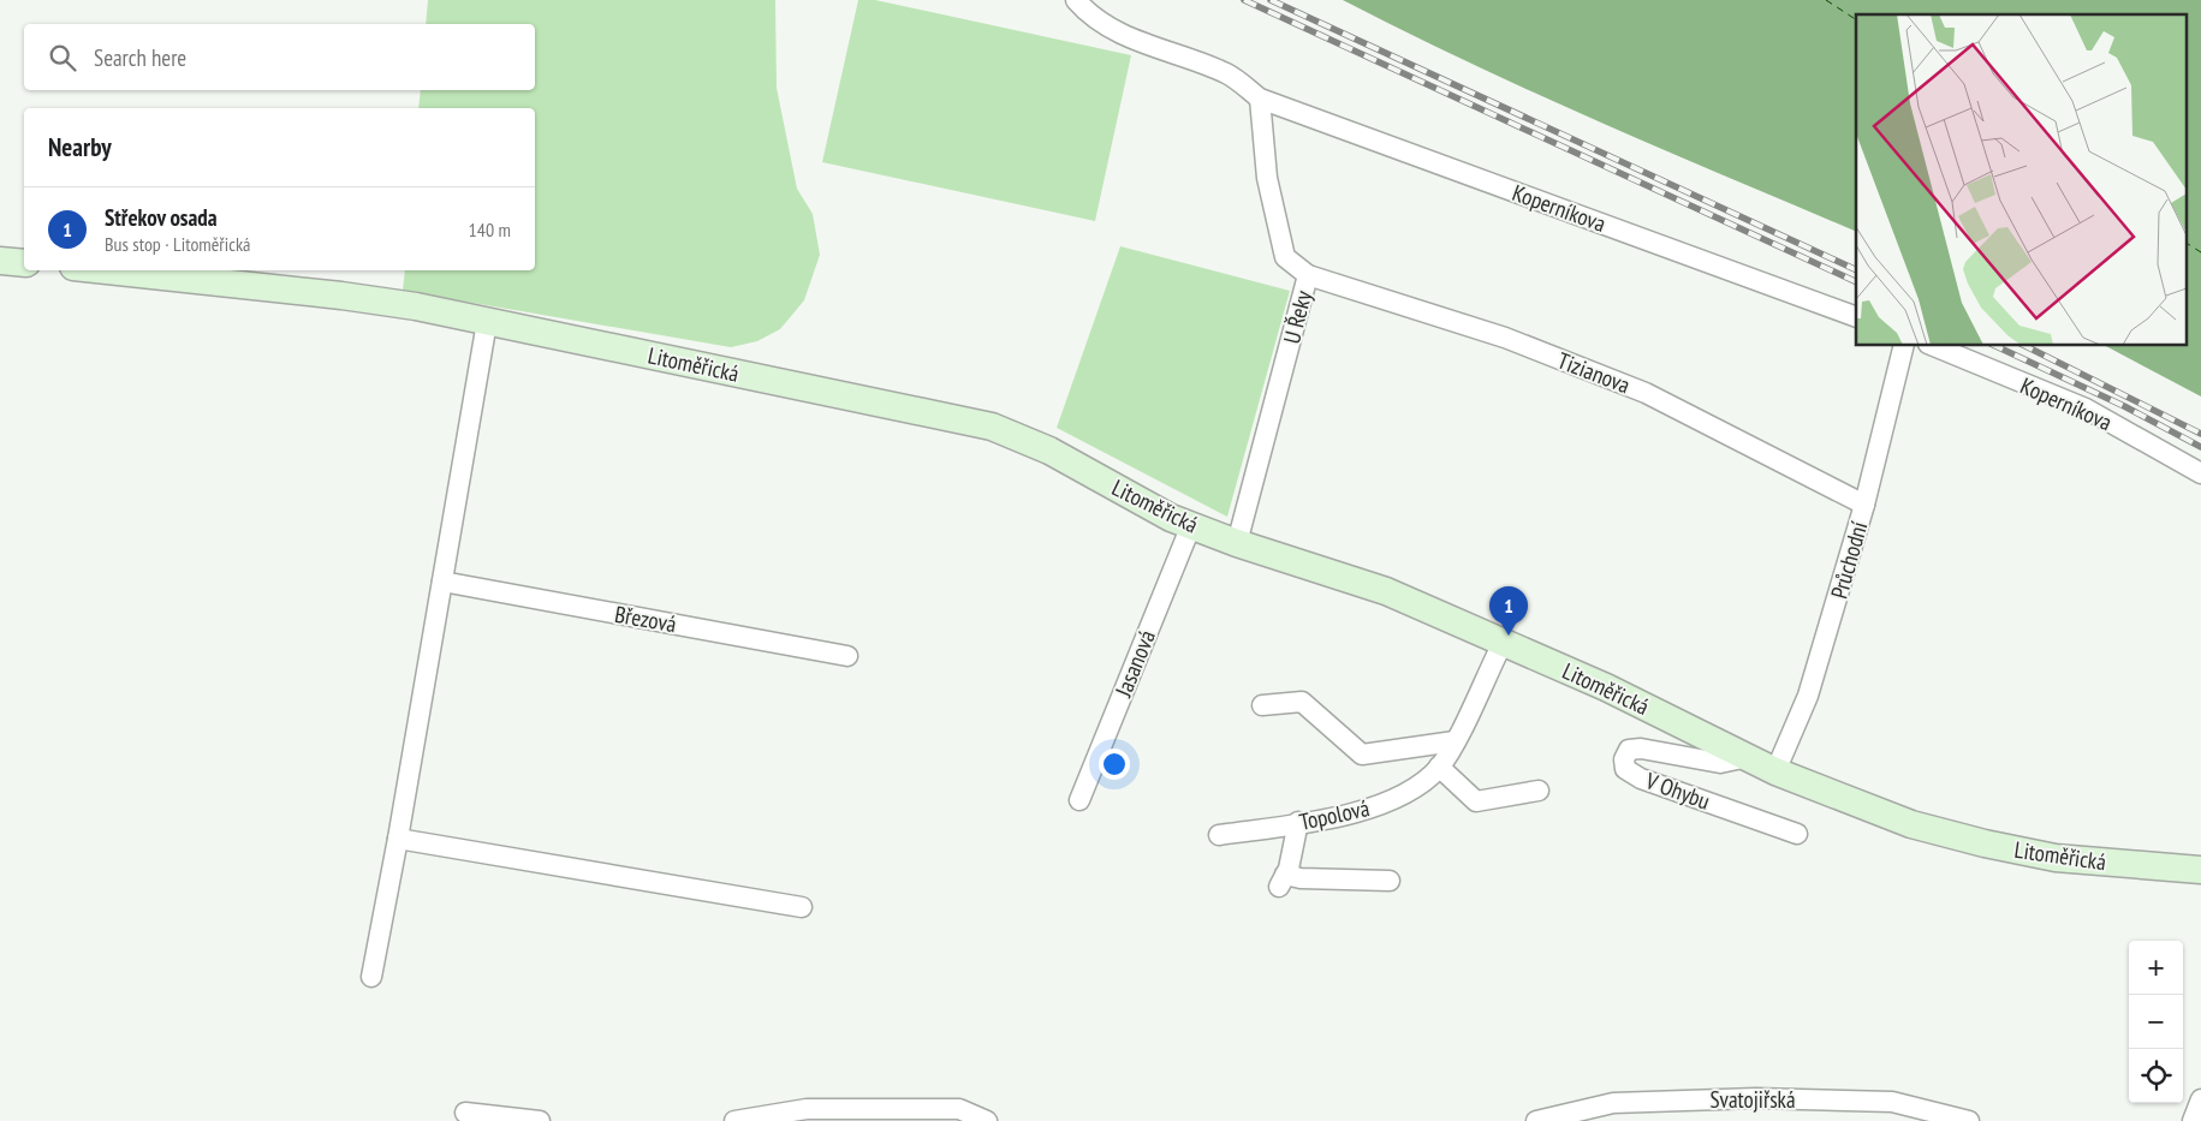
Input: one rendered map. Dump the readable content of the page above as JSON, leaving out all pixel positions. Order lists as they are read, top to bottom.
{
  "streets": {
    "main road": ["Litoměřická"],
    "street": [
      "Koperníkova",
      "U Řeky",
      "Tizianova",
      "Průchodní",
      "Březová",
      "Jasanová",
      "V Ohybu",
      "Topolová",
      "Svatojiřská"
    ]
  },
  "crossings": [
    ["Koperníkova", "U Řeky"],
    ["U Řeky", "Litoměřická"],
    ["U Řeky", "Tizianova"],
    ["Litoměřická", "Průchodní"],
    ["Litoměřická", "Jasanová"],
    ["Litoměřická", "V Ohybu"],
    ["Litoměřická", "Topolová"],
    ["Tizianova", "Průchodní"]
  ],
  "page": {
    "search": "Search here",
    "heading": "Nearby",
    "list": [
      {
        "mark": "1",
        "name": "Střekov osada",
        "note": "Bus stop · Litoměřická",
        "value": "140 m"
      }
    ],
    "pins": "1",
    "map_buttons": ["+", "−"]
  }
}
